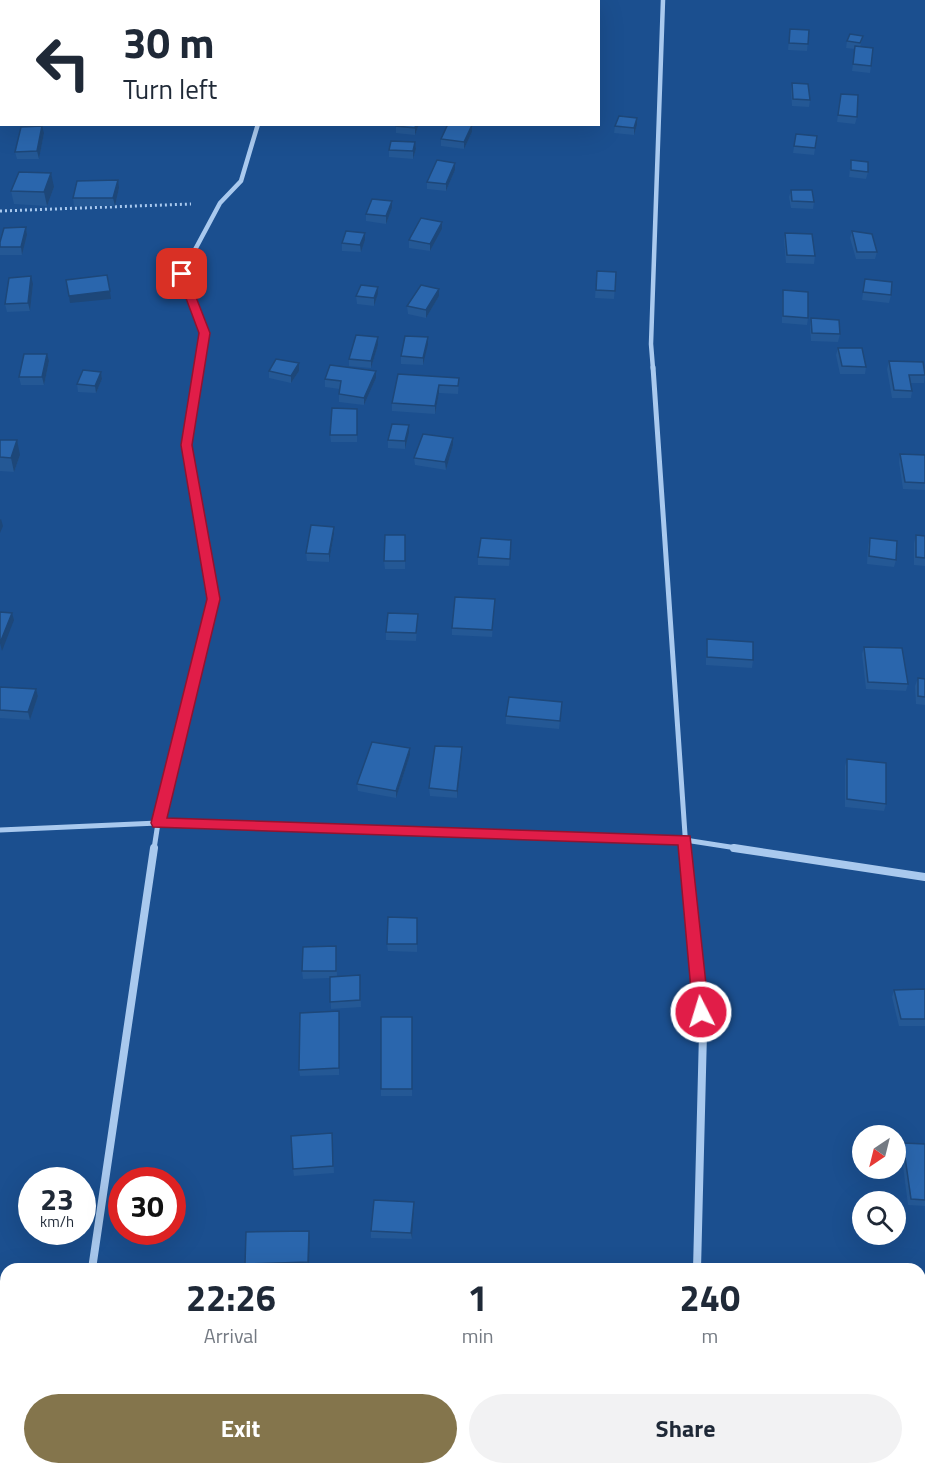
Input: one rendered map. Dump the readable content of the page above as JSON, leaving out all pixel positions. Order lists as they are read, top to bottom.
{
  "north": "bottom left",
  "page": {
    "turn": ["30 m", "Turn left"],
    "speed": "23 km/h",
    "limit": "30",
    "eta": [
      "22:26",
      "Arrival",
      "1",
      "min",
      "240",
      "m"
    ],
    "buttons": ["Exit", "Share"]
  }
}
